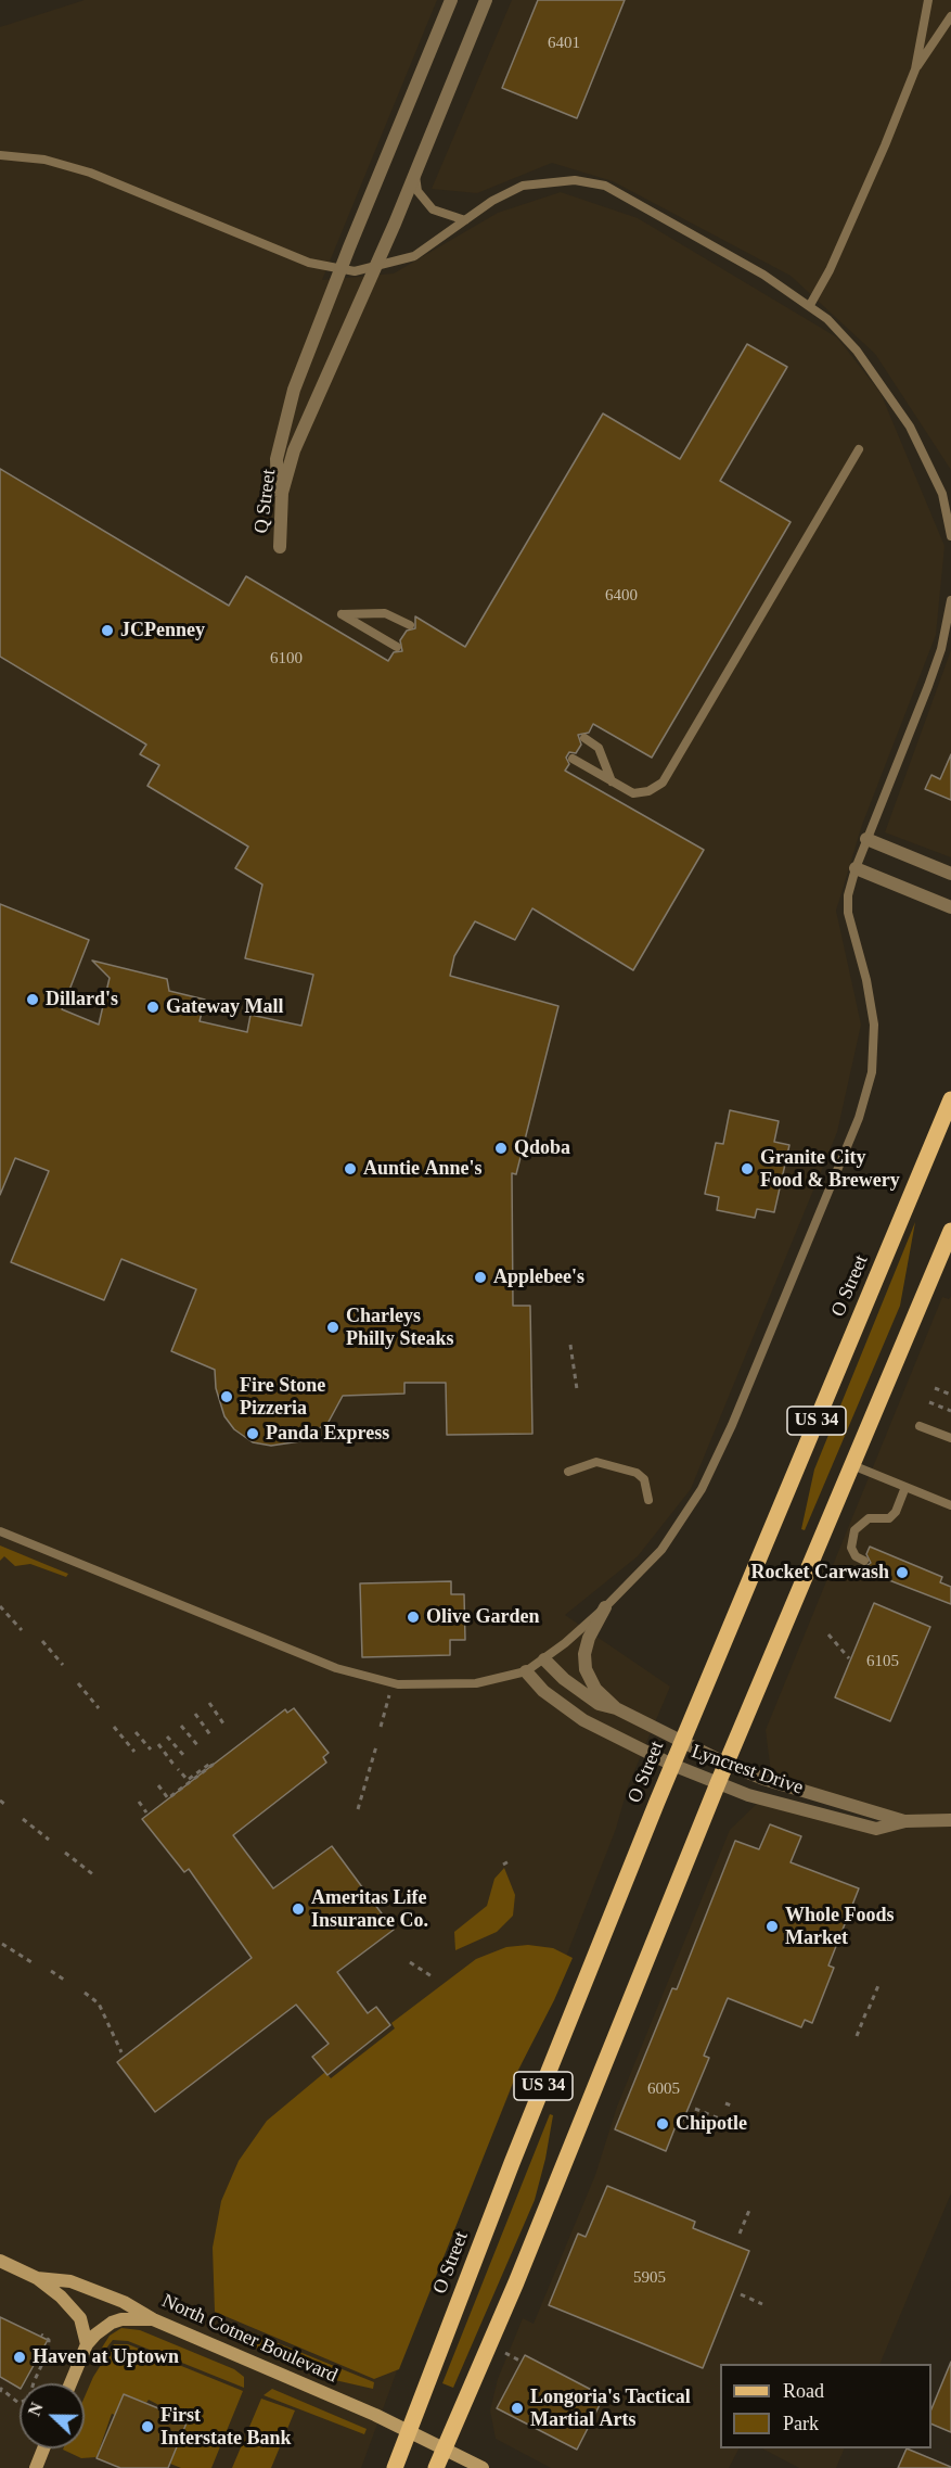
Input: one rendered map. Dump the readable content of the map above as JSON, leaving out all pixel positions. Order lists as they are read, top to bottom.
{
  "streets": {
    "main road": ["O Street", "US 34", "North Cotner Boulevard"],
    "street": ["Q Street", "Lyncrest Drive"]
  },
  "crossings": [
    ["O Street", "Lyncrest Drive"],
    ["O Street", "North Cotner Boulevard"],
    ["US 34", "Lyncrest Drive"],
    ["US 34", "North Cotner Boulevard"]
  ],
  "places": [
    "JCPenney",
    "Dillard's",
    "Gateway Mall",
    "Qdoba",
    "Auntie Anne's",
    "Granite City Food & Brewery",
    "Applebee's",
    "Charleys Philly Steaks",
    "Fire Stone Pizzeria",
    "Panda Express",
    "Rocket Carwash",
    "Olive Garden",
    "Ameritas Life Insurance Co.",
    "Whole Foods Market",
    "Chipotle",
    "Haven at Uptown",
    "Longoria's Tactical Martial Arts",
    "First Interstate Bank"
  ],
  "house_numbers": [
    "6401",
    "6400",
    "6100",
    "6105",
    "6005",
    "5905"
  ],
  "legend": ["Road", "Park"],
  "north": "left"
}
